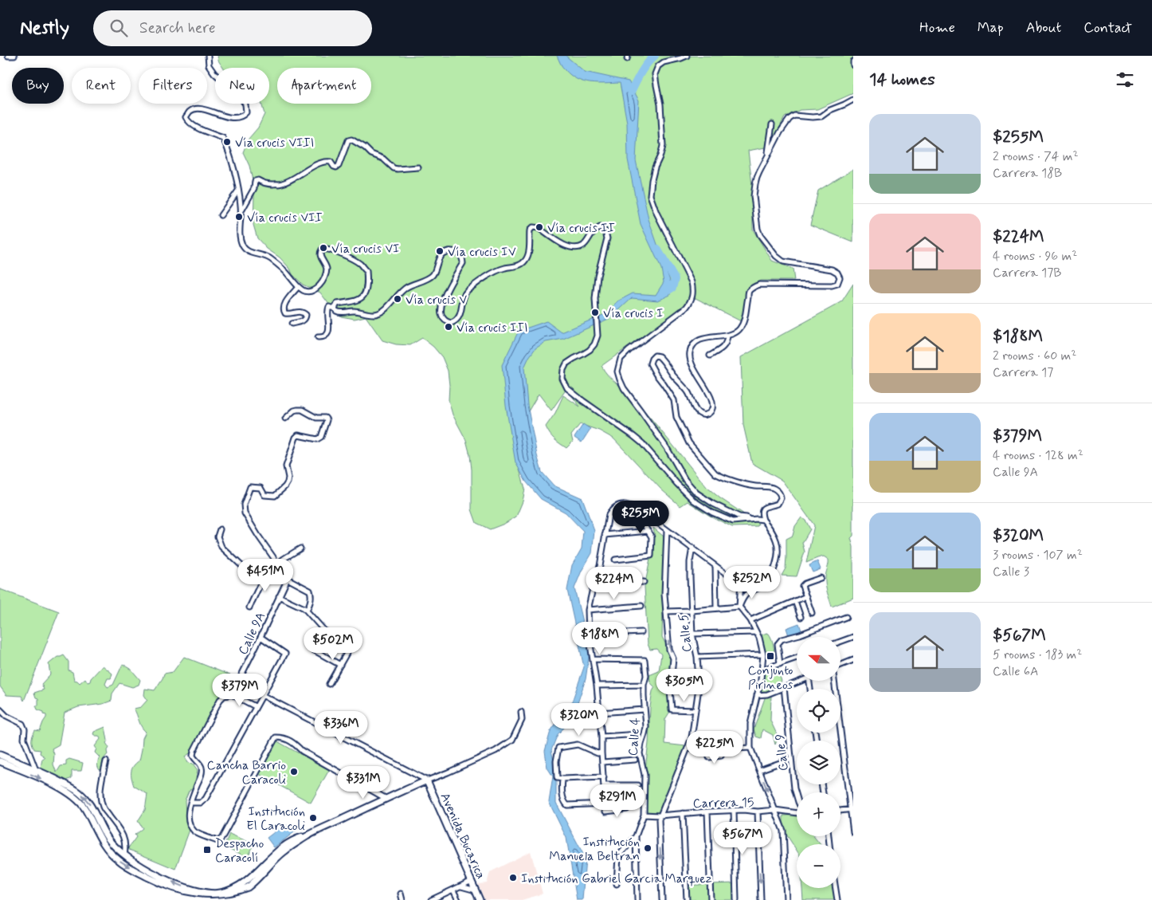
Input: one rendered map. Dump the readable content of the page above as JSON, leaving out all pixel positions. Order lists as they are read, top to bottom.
{
  "streets": {
    "main road": ["Avenida Bucarica"],
    "street": [
      "Calle 9A",
      "Calle 5",
      "Calle 4",
      "Calle 9",
      "Carrera 15"
    ]
  },
  "crossings": [
    ["Calle 5", "Carrera 15"],
    ["Calle 4", "Carrera 15"]
  ],
  "places": {
    "other": [
      "Vía crucis VIII",
      "Vía crucis VII",
      "Vía crucis II",
      "Vía crucis VI",
      "Vía crucis IV",
      "Vía crucis V",
      "Vía crucis I",
      "Vía crucis III",
      "Cancha Barrio Caracoli",
      "Institución El Caracoli",
      "Institución Manuela Beltran",
      "Institución Gabriel Garcia Marquez"
    ],
    "transit": ["Conjunto Pirineos", "Despacho Caracolí"]
  },
  "north": "left",
  "page": {
    "header": "Nestly",
    "search": "Search here",
    "nav": [
      "Home",
      "Map",
      "About",
      "Contact"
    ],
    "heading": "14 homes",
    "chip": [
      "Buy",
      "Rent",
      "Filters",
      "New",
      "Apartment"
    ],
    "list": [
      {
        "name": "$255M",
        "note": "2 rooms · 74 m² · Carrera 18B"
      },
      {
        "name": "$224M",
        "note": "4 rooms · 96 m² · Carrera 17B"
      },
      {
        "name": "$188M",
        "note": "2 rooms · 60 m² · Carrera 17"
      },
      {
        "name": "$379M",
        "note": "4 rooms · 128 m² · Calle 9A"
      },
      {
        "name": "$320M",
        "note": "3 rooms · 107 m² · Calle 3"
      },
      {
        "name": "$567M",
        "note": "5 rooms · 183 m² · Calle 6A"
      }
    ],
    "price": [
      "$255M",
      "$451M",
      "$252M",
      "$224M",
      "$188M",
      "$502M",
      "$305M",
      "$379M",
      "$320M",
      "$336M",
      "$225M",
      "$331M",
      "$291M",
      "$567M"
    ],
    "map_buttons": ["+", "−"]
  }
}
